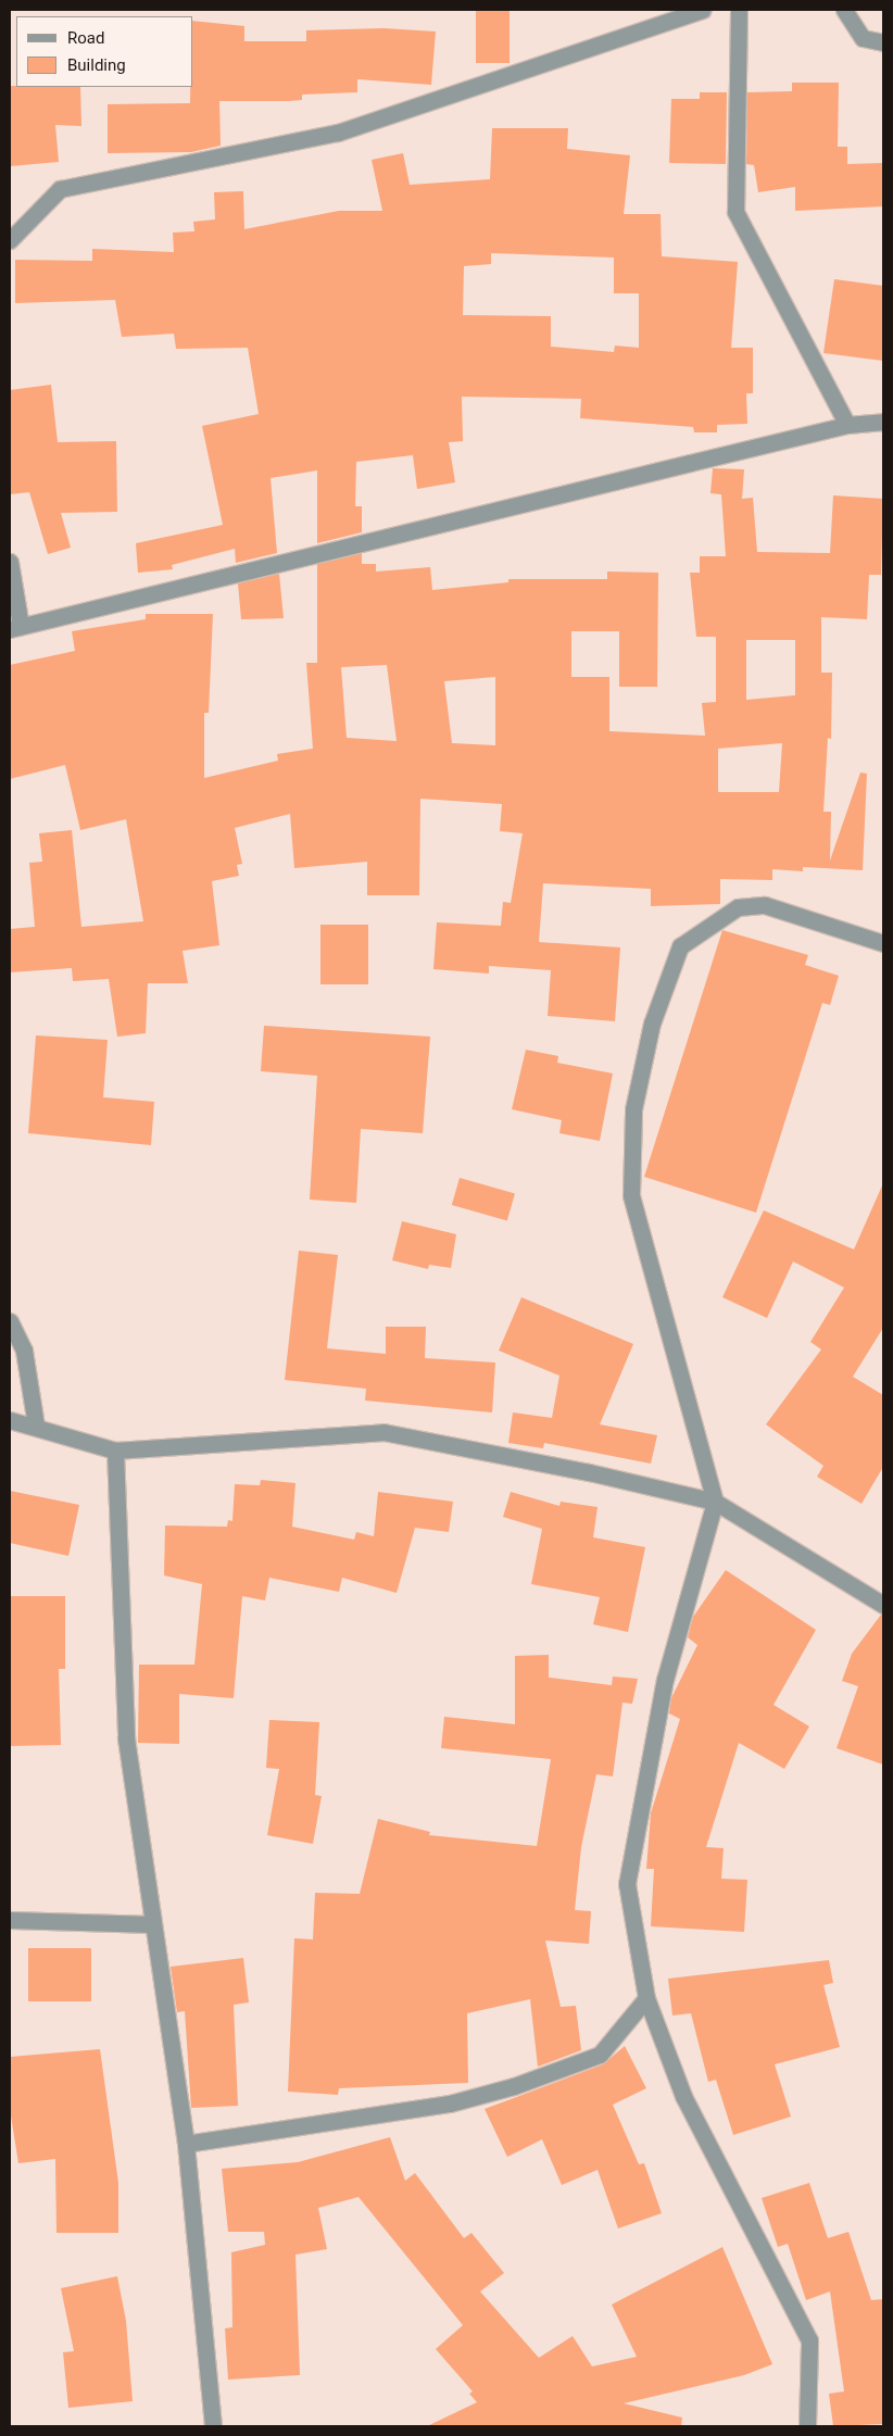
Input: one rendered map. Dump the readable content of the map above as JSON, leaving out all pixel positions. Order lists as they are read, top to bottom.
{
  "legend": ["Road", "Building"]
}
